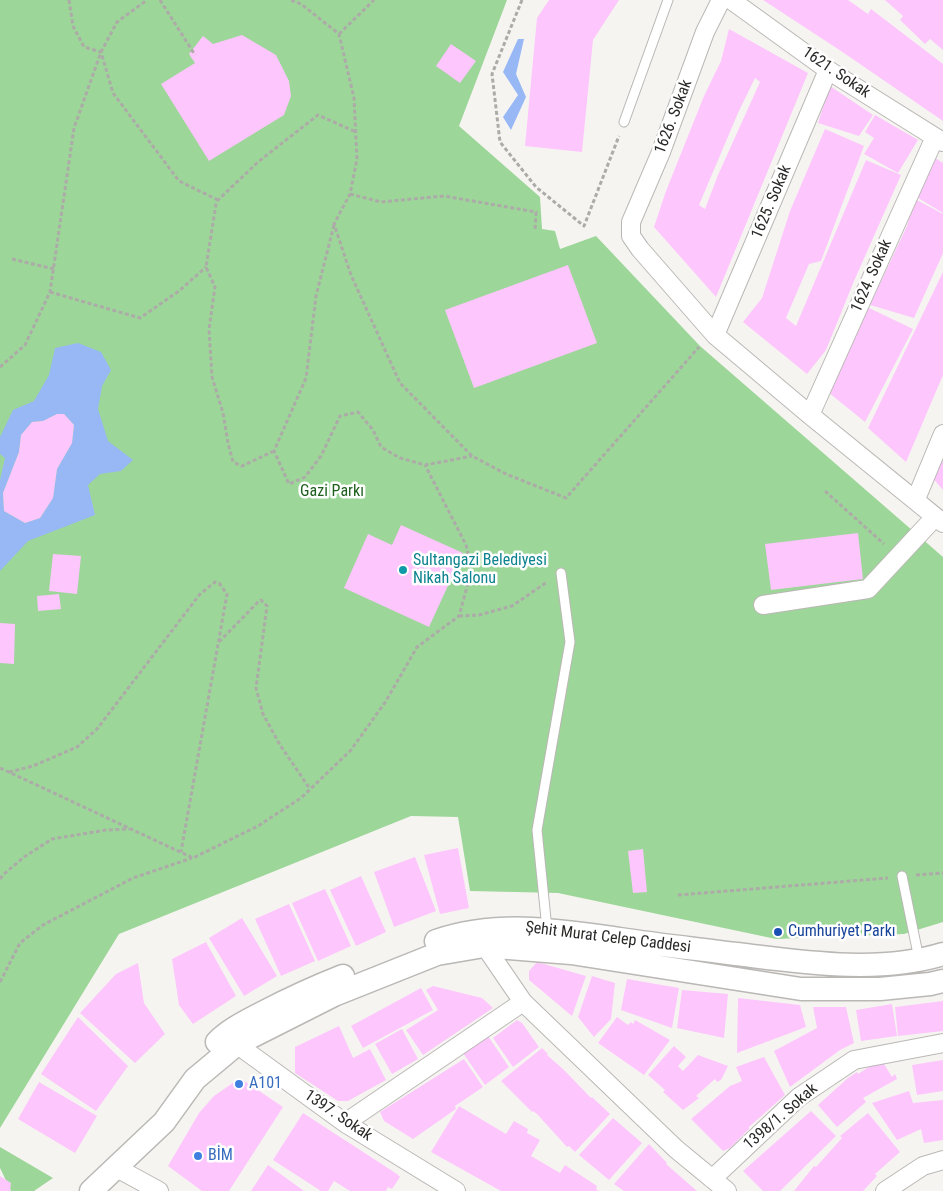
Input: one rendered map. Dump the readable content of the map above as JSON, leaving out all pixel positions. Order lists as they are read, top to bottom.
{
  "streets": {
    "street": [
      "1621. Sokak",
      "1626. Sokak",
      "1625. Sokak",
      "1624. Sokak",
      "Şehit Murat Celep Caddesi",
      "1397. Sokak",
      "1398/1. Sokak"
    ]
  },
  "crossings": [
    ["1621. Sokak", "1625. Sokak"],
    ["1621. Sokak", "1624. Sokak"],
    ["1626. Sokak", "1625. Sokak"],
    ["Şehit Murat Celep Caddesi", "1397. Sokak"]
  ],
  "parks": ["Gazi Parkı"],
  "places": [
    "Sultangazi Belediyesi Nikah Salonu",
    "Cumhuriyet Parkı",
    "A101",
    "BİM"
  ]
}
